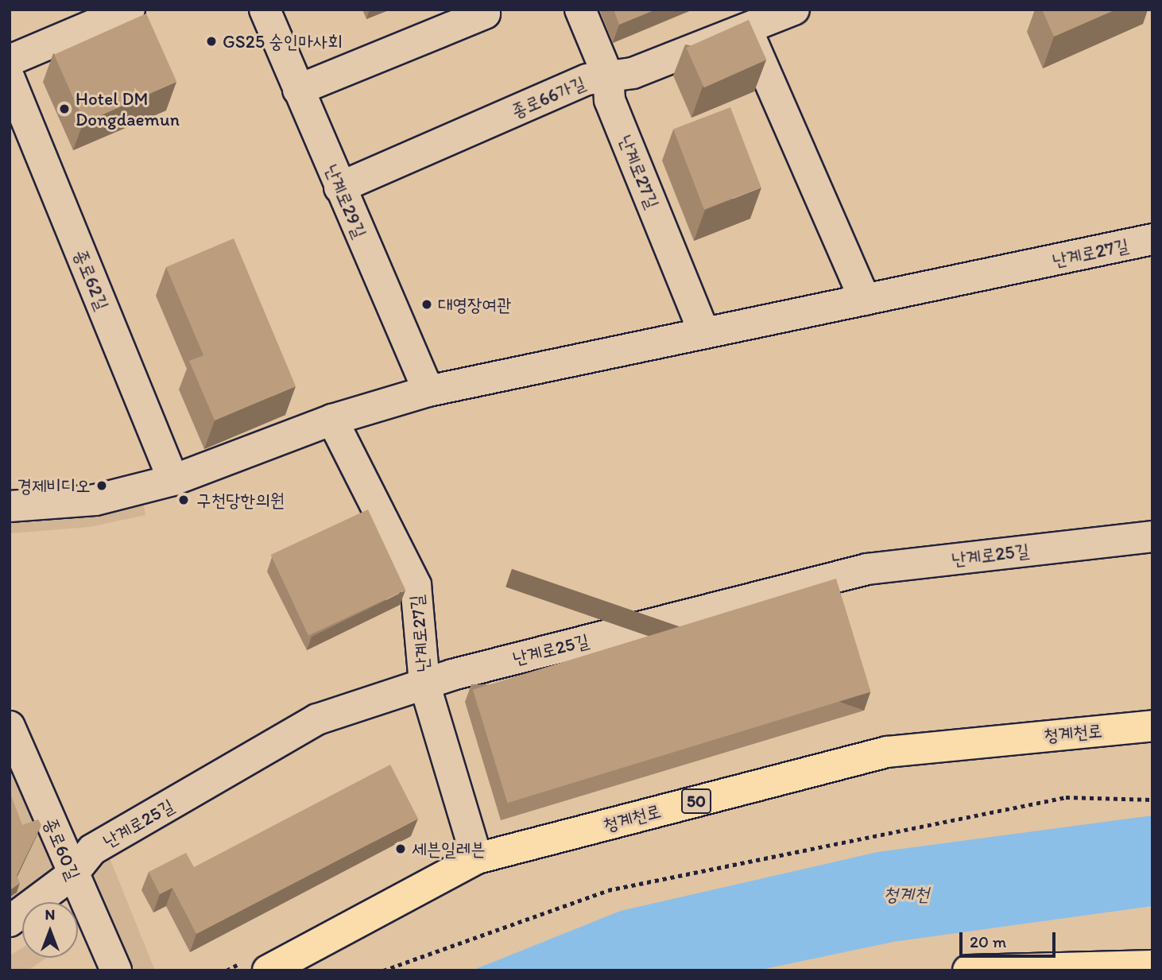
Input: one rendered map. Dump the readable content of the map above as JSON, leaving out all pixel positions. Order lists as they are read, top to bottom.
{
  "streets": {
    "main road": ["청계천로", "50"],
    "street": [
      "종로66가길",
      "난계로27길",
      "난계로29길",
      "종로62길",
      "난계로25길",
      "종로60길"
    ]
  },
  "crossings": [
    ["종로66가길", "난계로27길"],
    ["종로66가길", "난계로29길"],
    ["난계로27길", "난계로29길"],
    ["난계로27길", "종로62길"],
    ["난계로27길", "난계로25길"],
    ["난계로27길", "청계천로"],
    ["난계로25길", "종로60길"]
  ],
  "water": ["청계천"],
  "places": [
    "GS25 숭인마사회",
    "Hotel DM Dongdaemun",
    "대영장여관",
    "경제비디오",
    "구천당한의원",
    "세븐일레븐"
  ],
  "scale_bar": "20 m",
  "north": "top"
}
